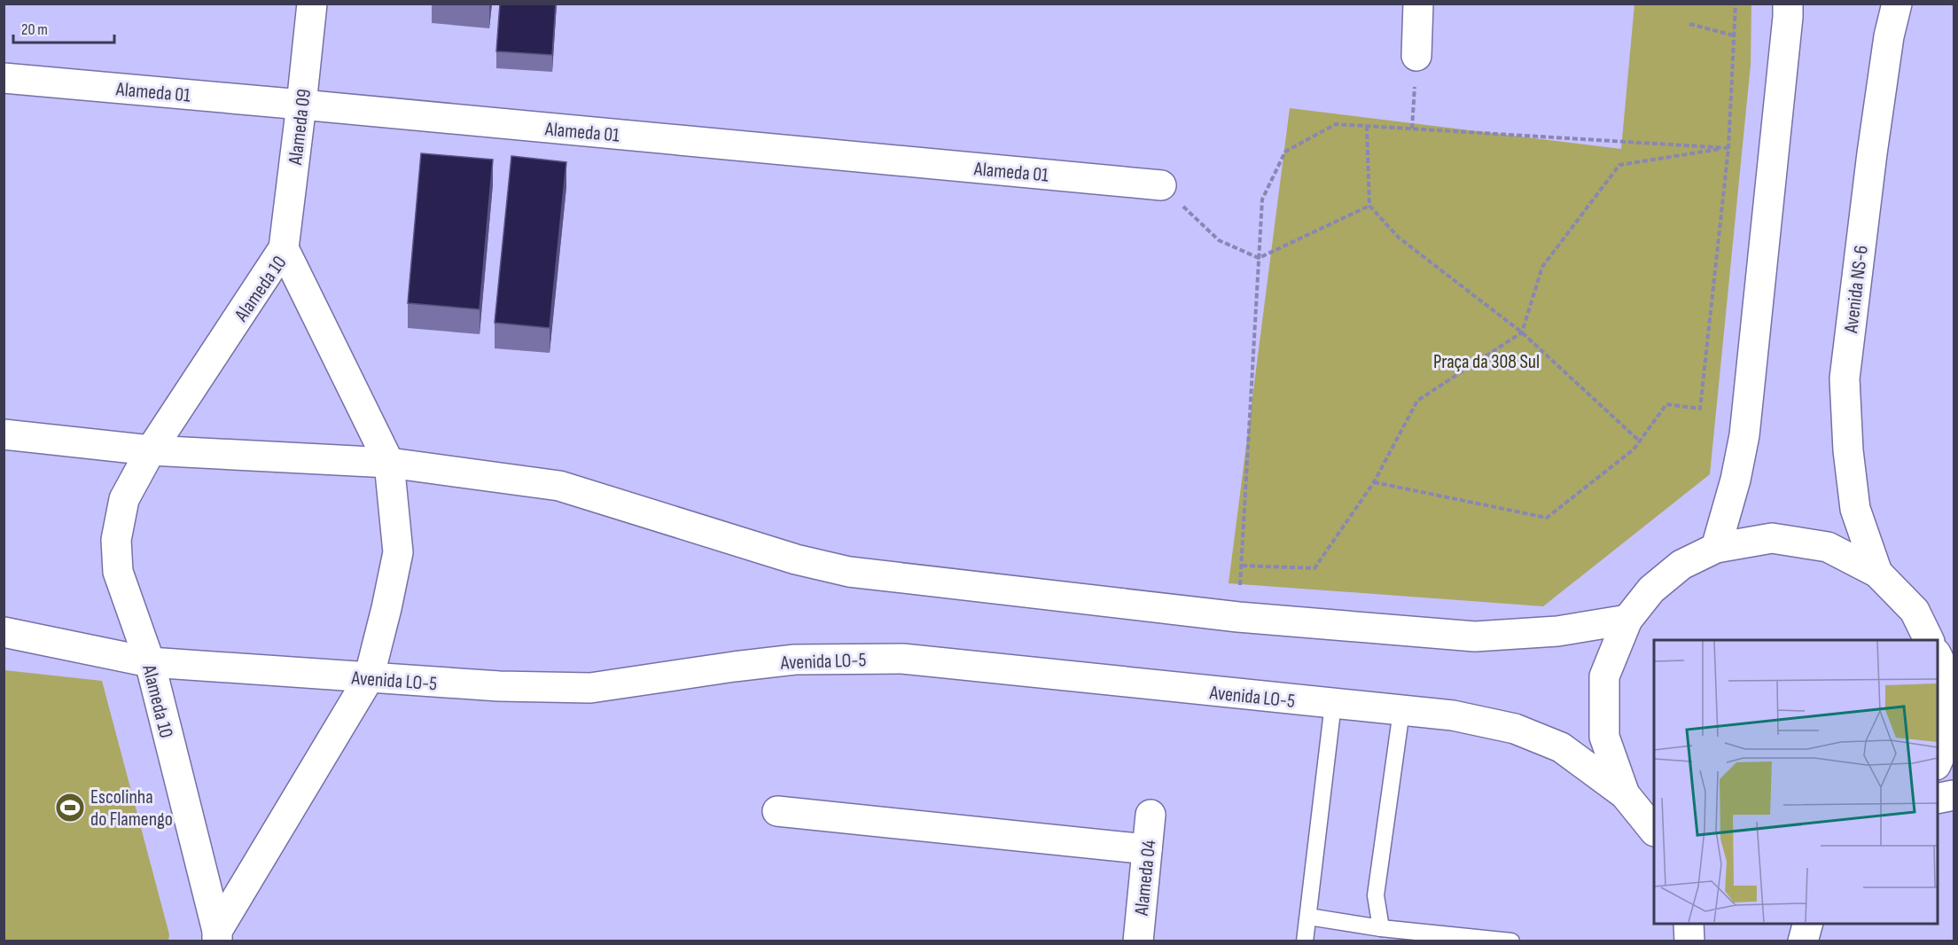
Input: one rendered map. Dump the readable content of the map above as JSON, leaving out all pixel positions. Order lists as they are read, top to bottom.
{
  "streets": {
    "street": [
      "Alameda 01",
      "Alameda 09",
      "Alameda 10",
      "Avenida NS-6",
      "Avenida LO-5",
      "Alameda 04"
    ]
  },
  "crossings": [
    ["Alameda 01", "Alameda 09"],
    ["Alameda 09", "Alameda 10"],
    ["Alameda 10", "Avenida LO-5"]
  ],
  "parks": ["Praça da 308 Sul"],
  "places": {
    "sports": ["Escolinha do Flamengo"]
  },
  "scale_bar": "20 m"
}
